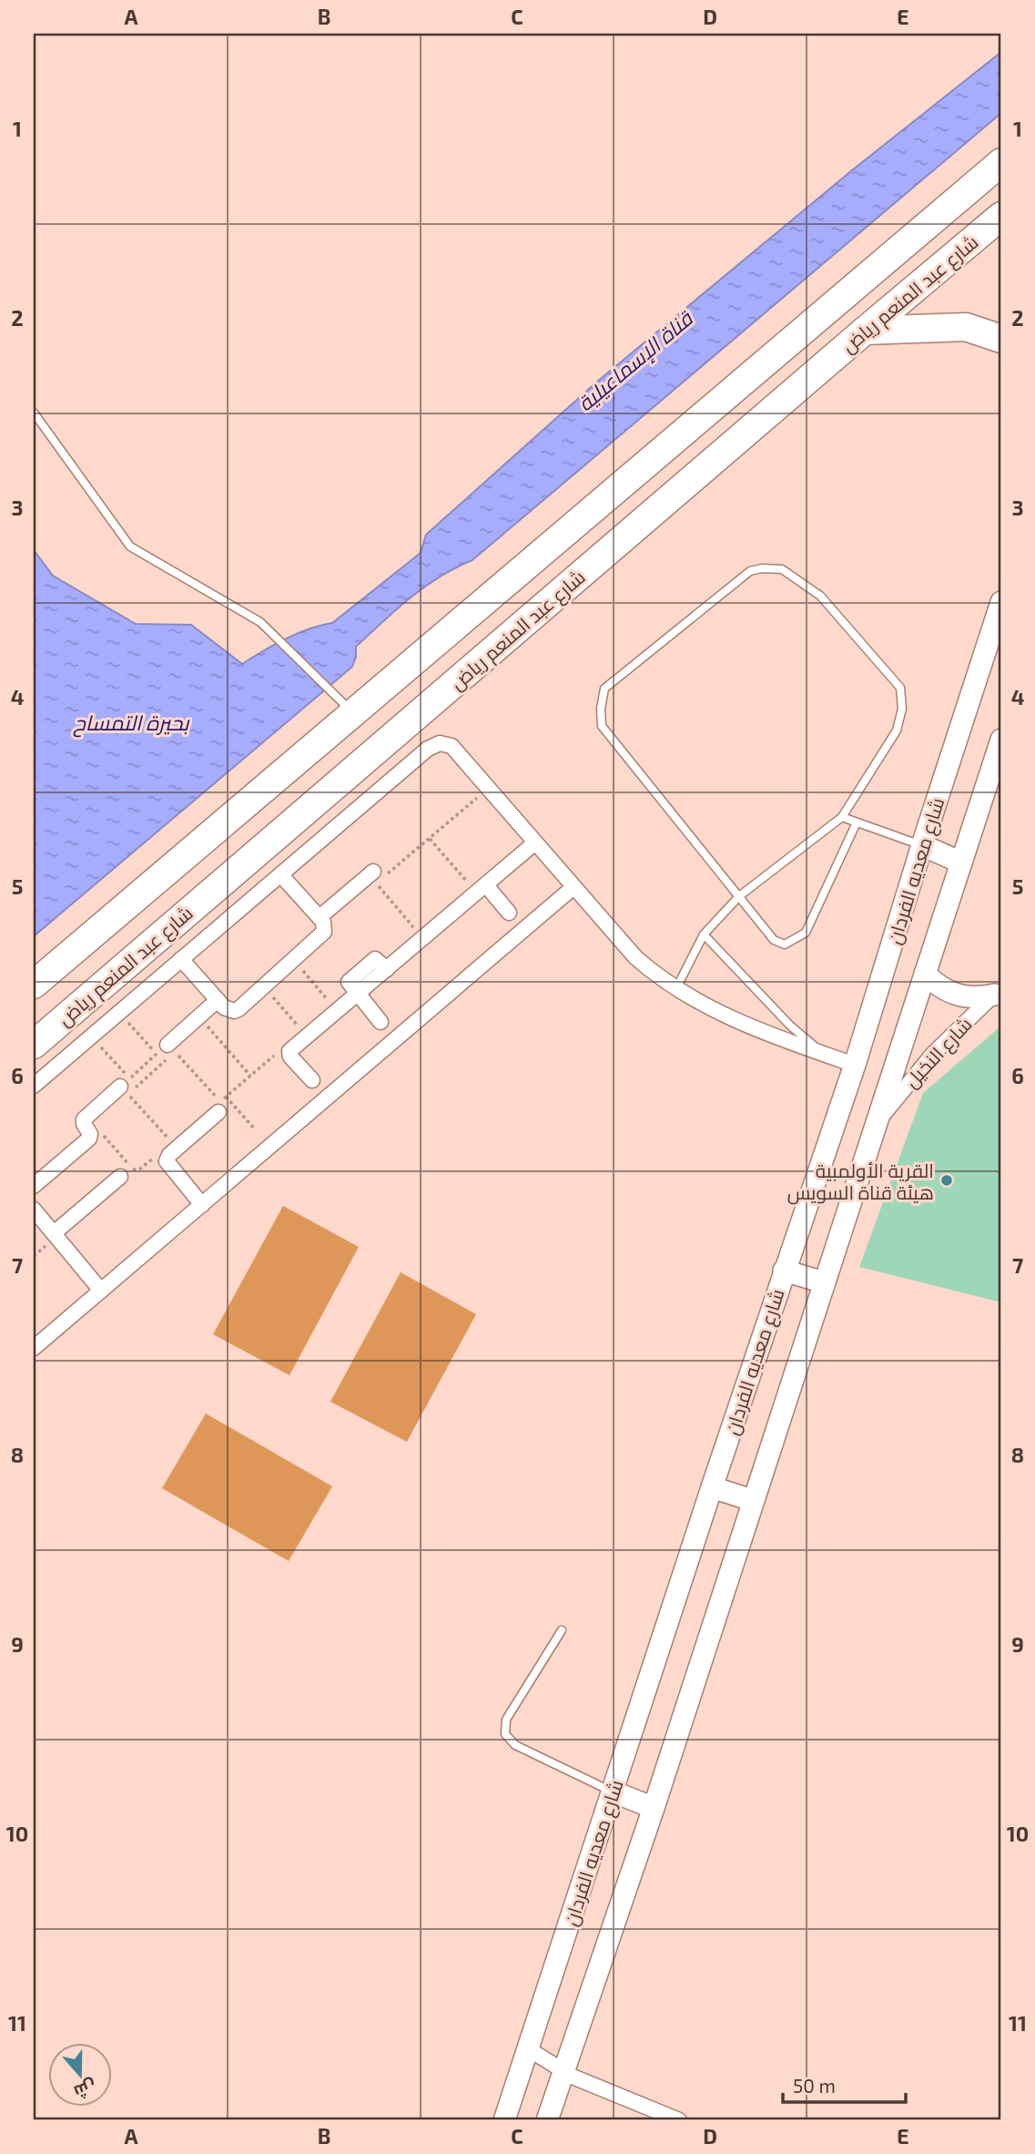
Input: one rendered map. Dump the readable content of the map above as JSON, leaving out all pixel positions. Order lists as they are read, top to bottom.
{
  "streets": {
    "highway": ["شارع عبد المنعم رياض"],
    "street": ["شارع معديه الفردان", "شارع النخيل"]
  },
  "crossings": [
    ["شارع معديه الفردان", "شارع النخيل"]
  ],
  "water": ["قناة الإسماعيلية", "بحيرة التمساح"],
  "places": ["القرية الأولمبية هيئة قناة السويس"],
  "scale_bar": "50 m",
  "north": "bottom",
  "grid": {
    "columns": [
      "A",
      "B",
      "C",
      "D",
      "E"
    ],
    "rows": [
      "1",
      "2",
      "3",
      "4",
      "5",
      "6",
      "7",
      "8",
      "9",
      "10",
      "11"
    ]
  }
}
